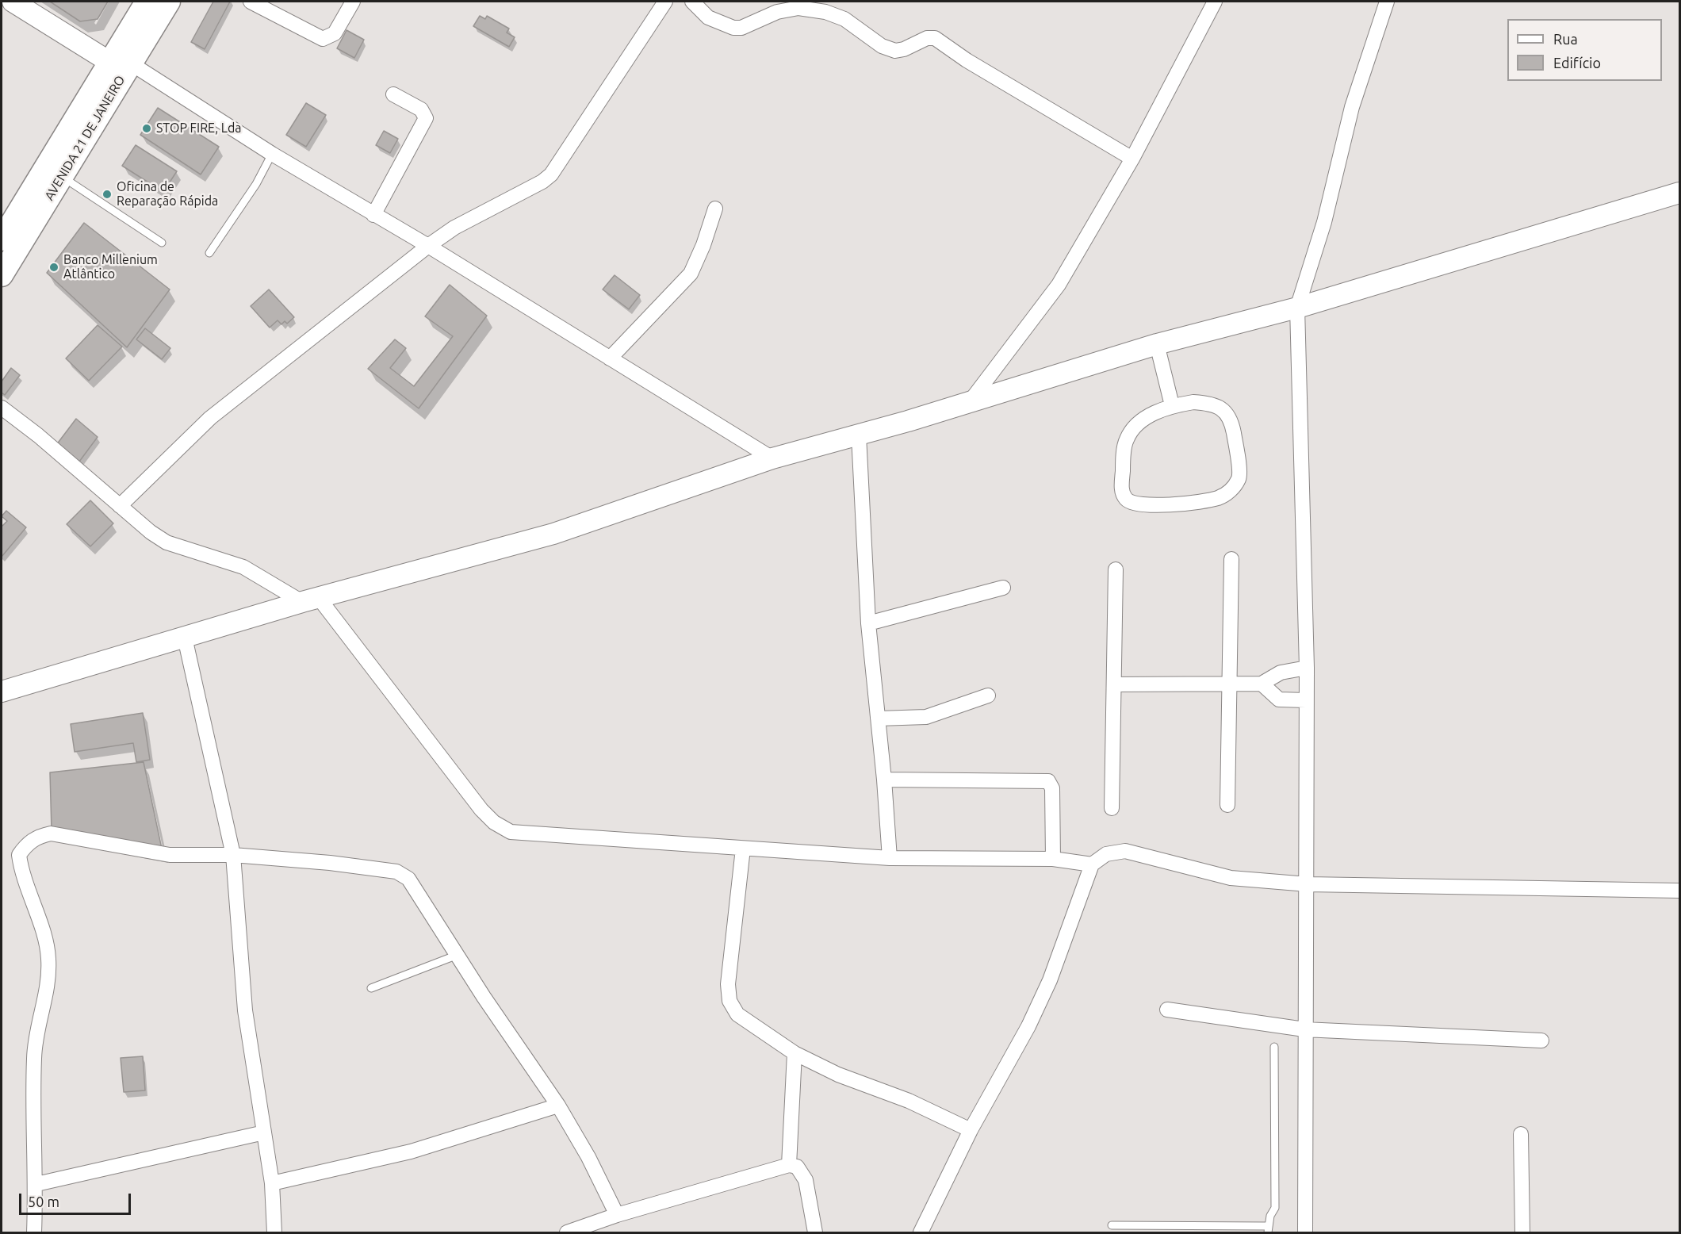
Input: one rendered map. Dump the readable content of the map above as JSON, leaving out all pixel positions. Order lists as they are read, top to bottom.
{
  "streets": {
    "main road": ["AVENIDA 21 DE JANEIRO"]
  },
  "places": ["STOP FIRE, Lda", "Oficina de Reparação Rápida", "Banco Millenium Atlântico"],
  "legend": ["Rua", "Edifício"],
  "scale_bar": "50 m"
}
